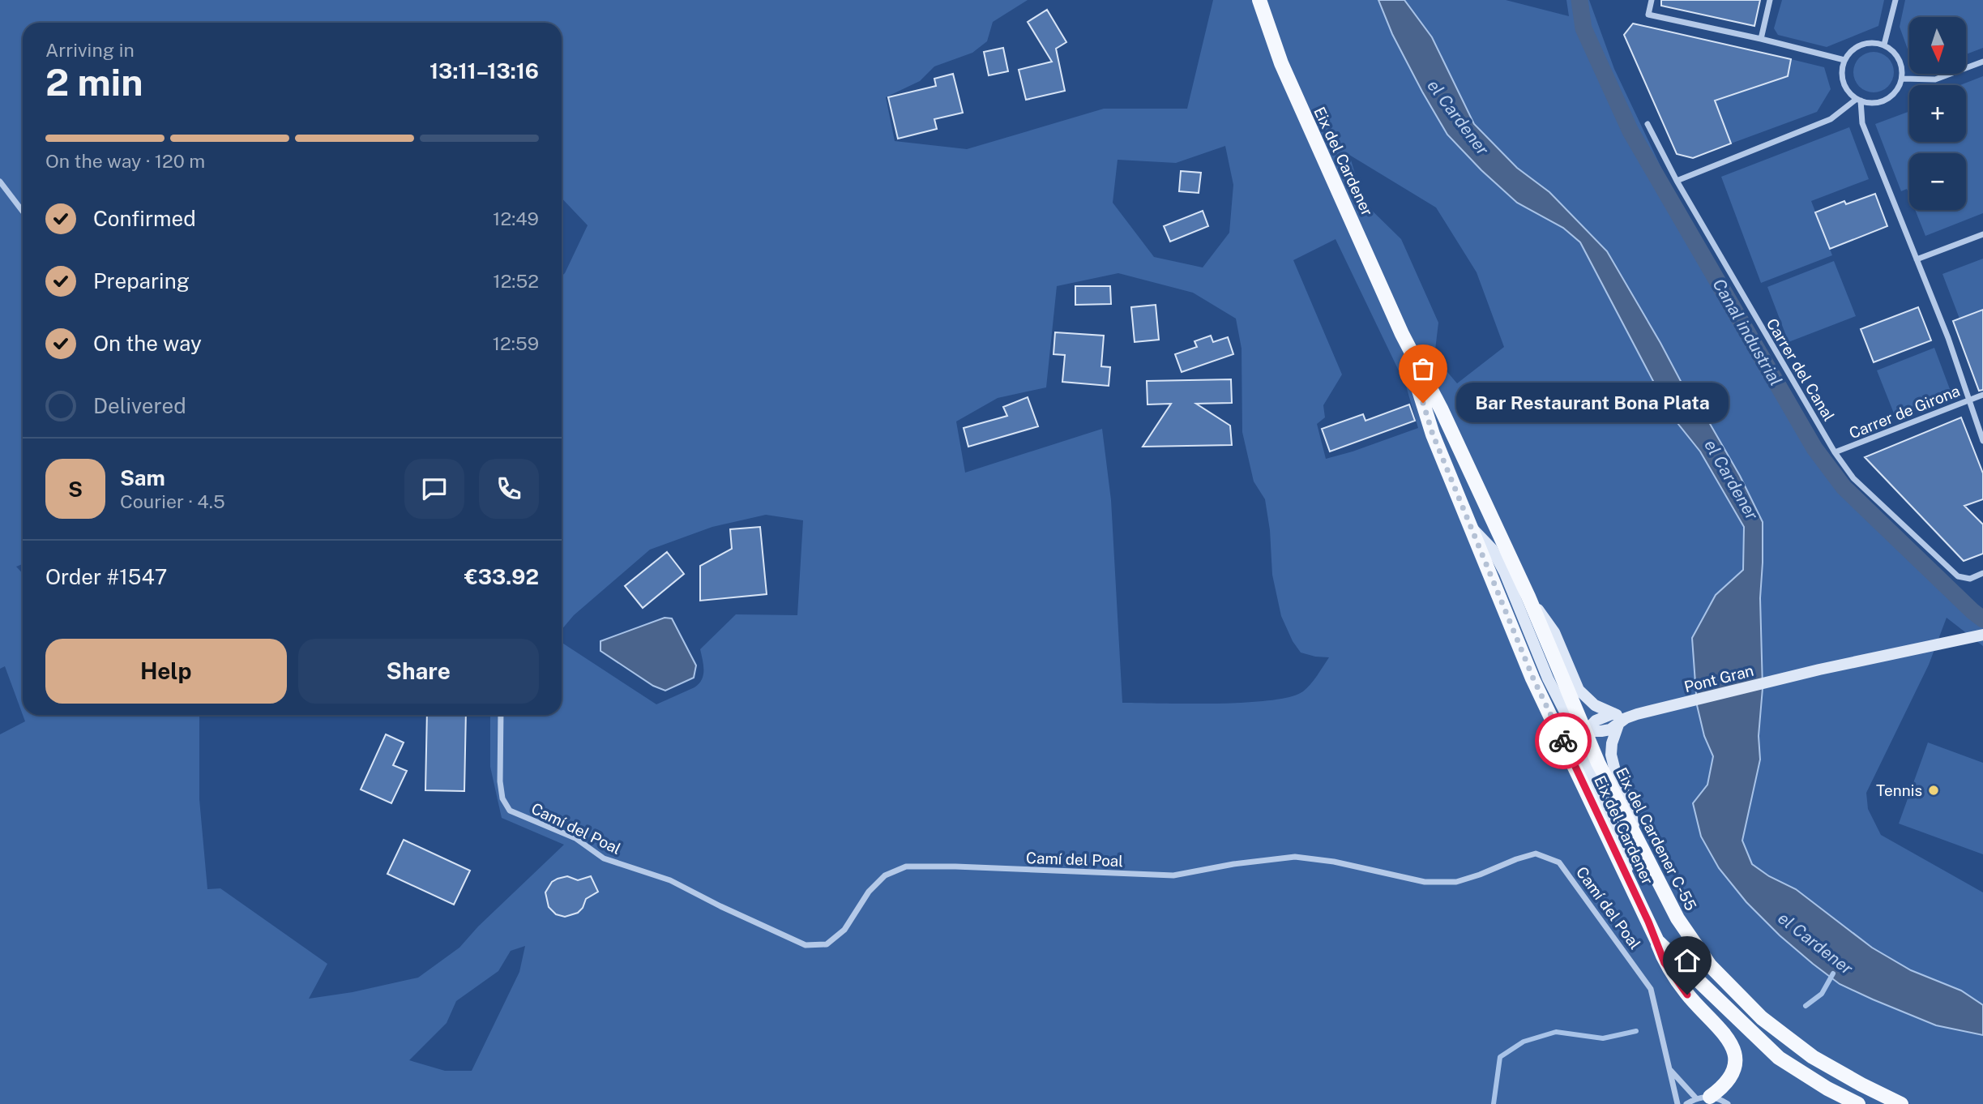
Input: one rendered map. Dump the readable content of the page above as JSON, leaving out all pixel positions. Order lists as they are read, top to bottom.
{
  "streets": {
    "main road": ["Eix del Cardener", "Eix del Cardener C-55"],
    "street": [
      "Carrer del Canal",
      "Carrer de Girona",
      "Pont Gran",
      "Camí del Poal"
    ]
  },
  "crossings": [
    ["Eix del Cardener", "Eix del Cardener C-55"],
    ["Carrer del Canal", "Carrer de Girona"],
    ["Pont Gran", "Eix del Cardener C-55"]
  ],
  "water": ["el Cardener", "Canal industrial"],
  "places": ["Bar Restaurant Bona Plata", "Tennis"],
  "north": "bottom",
  "page": {
    "map_buttons": ["+", "−"],
    "heading": ["2 min", "Arriving in", "13:11–13:16"],
    "panel": [
      "Sam",
      "Courier · 4.5",
      "Order #1547",
      "€33.92"
    ],
    "bar": "On the way · 120 m",
    "list": [
      ["Confirmed", "12:49"],
      ["Preparing", "12:52"],
      ["On the way", "12:59"],
      "Delivered"
    ],
    "bubble": "Bar Restaurant Bona Plata",
    "round": "S",
    "buttons": ["Help", "Share"]
  }
}
